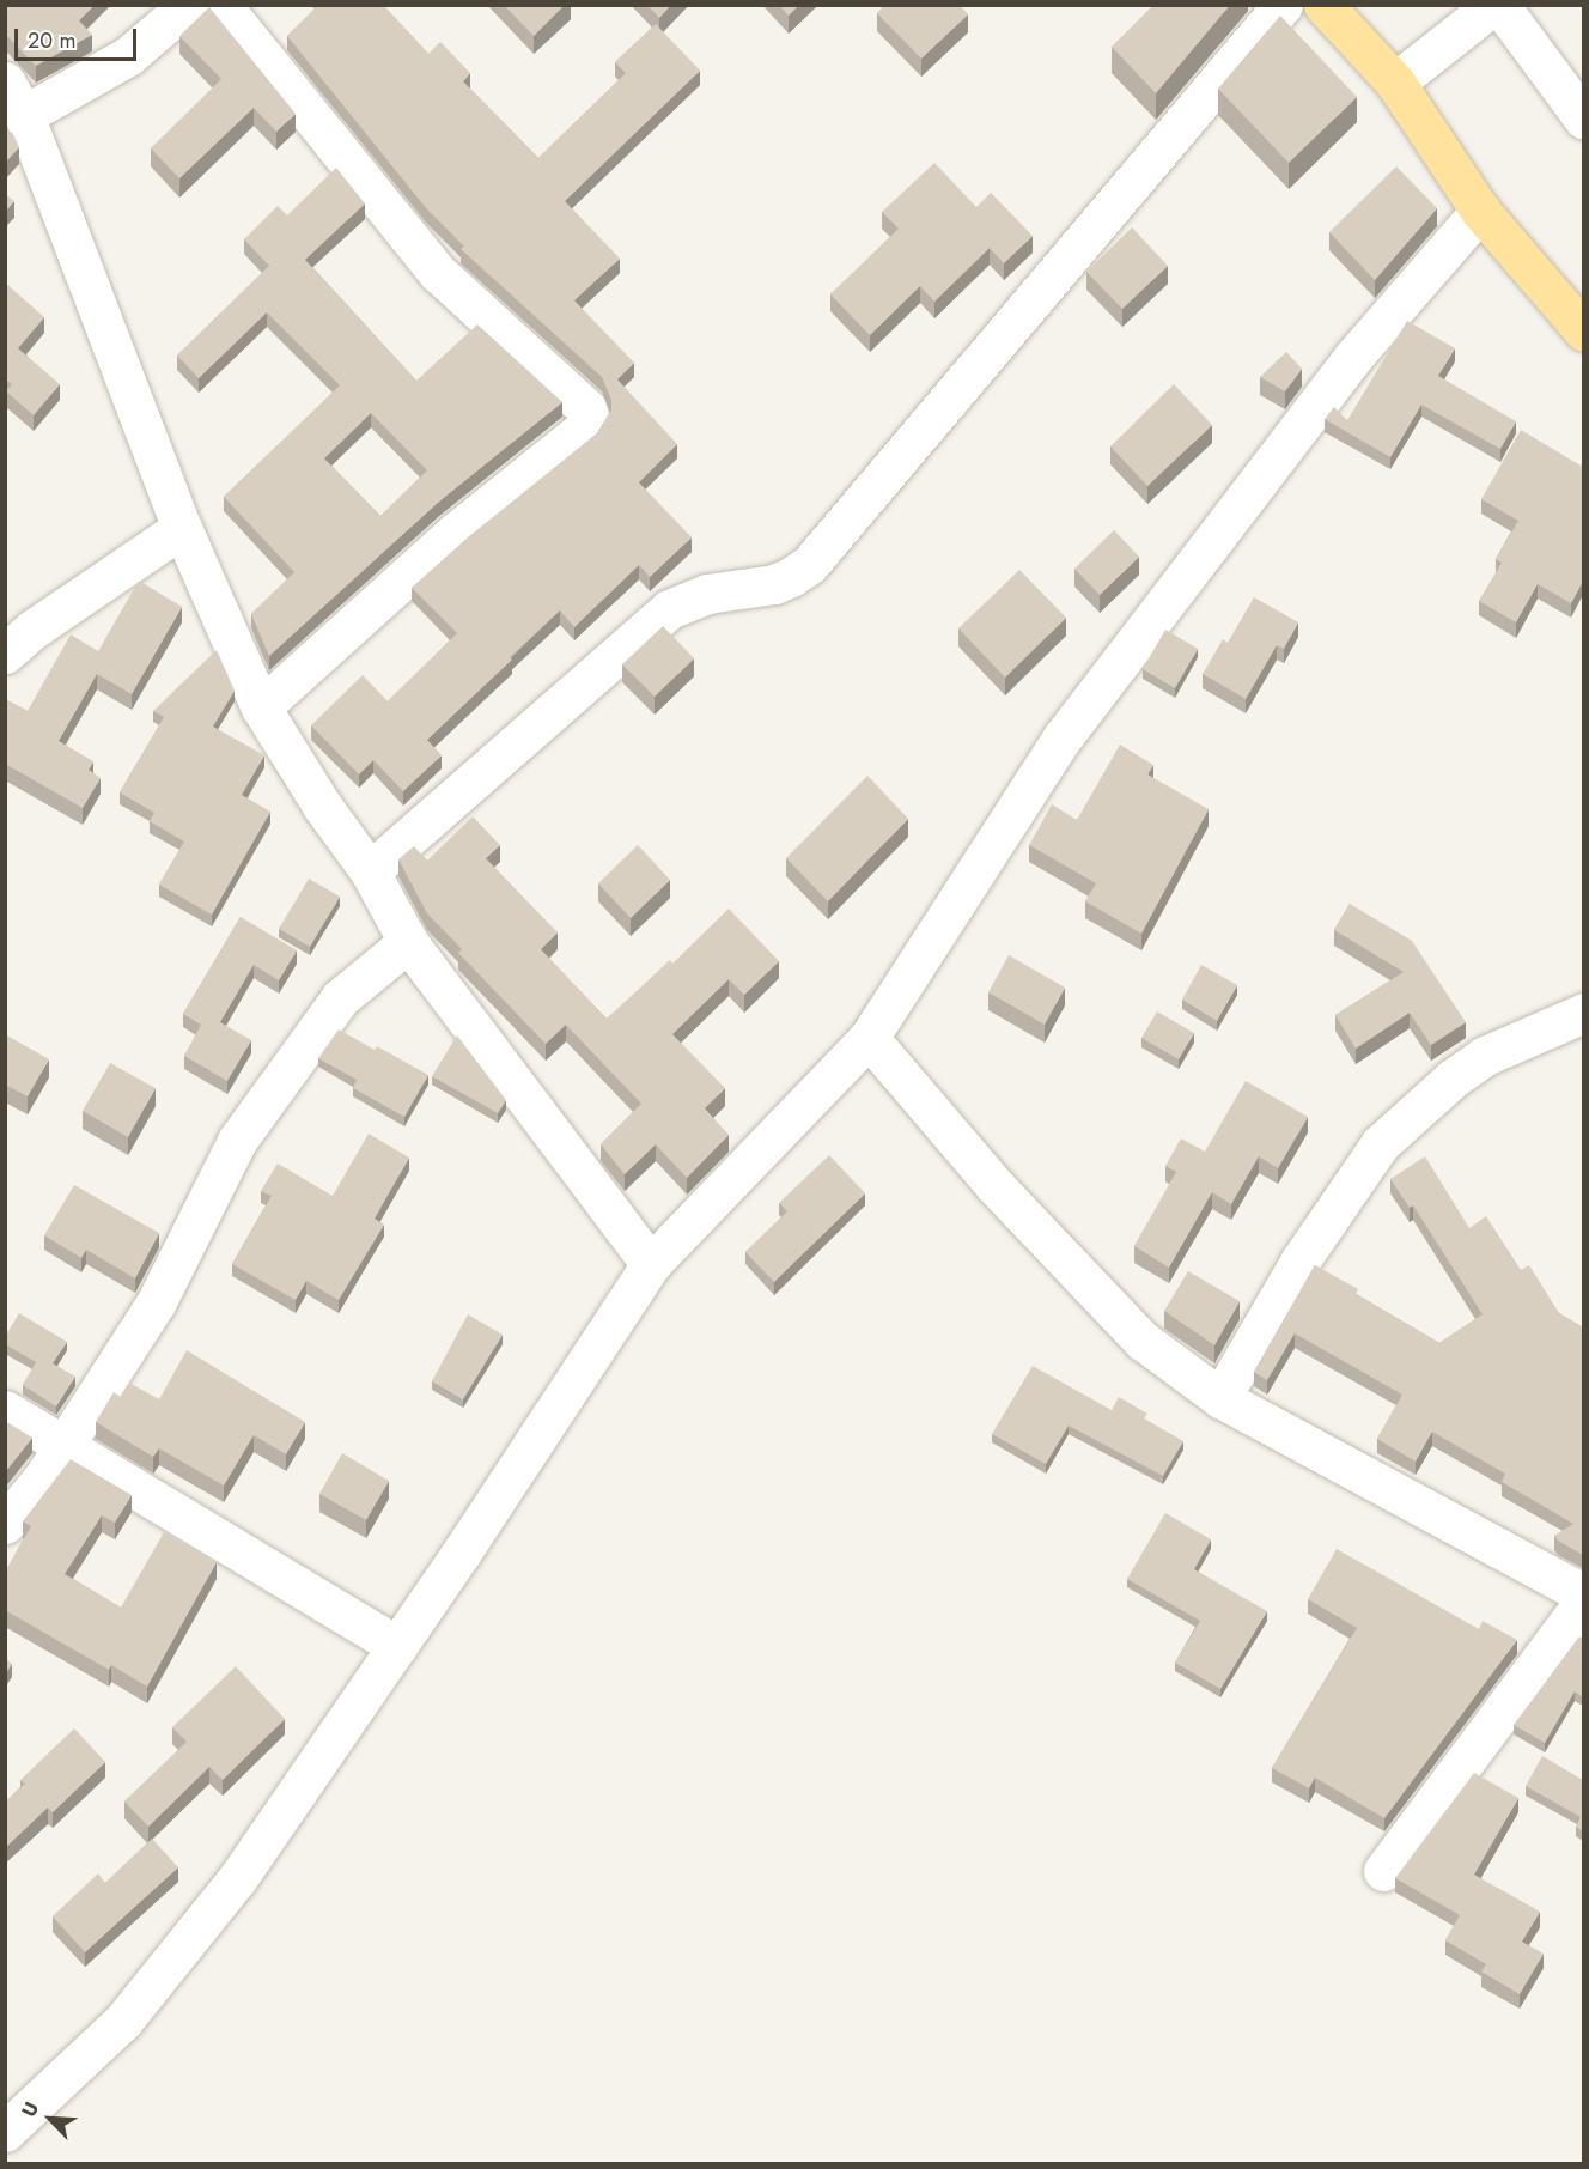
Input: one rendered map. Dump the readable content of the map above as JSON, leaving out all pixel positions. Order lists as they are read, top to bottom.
{
  "scale_bar": "20 m",
  "north": "top left"
}
